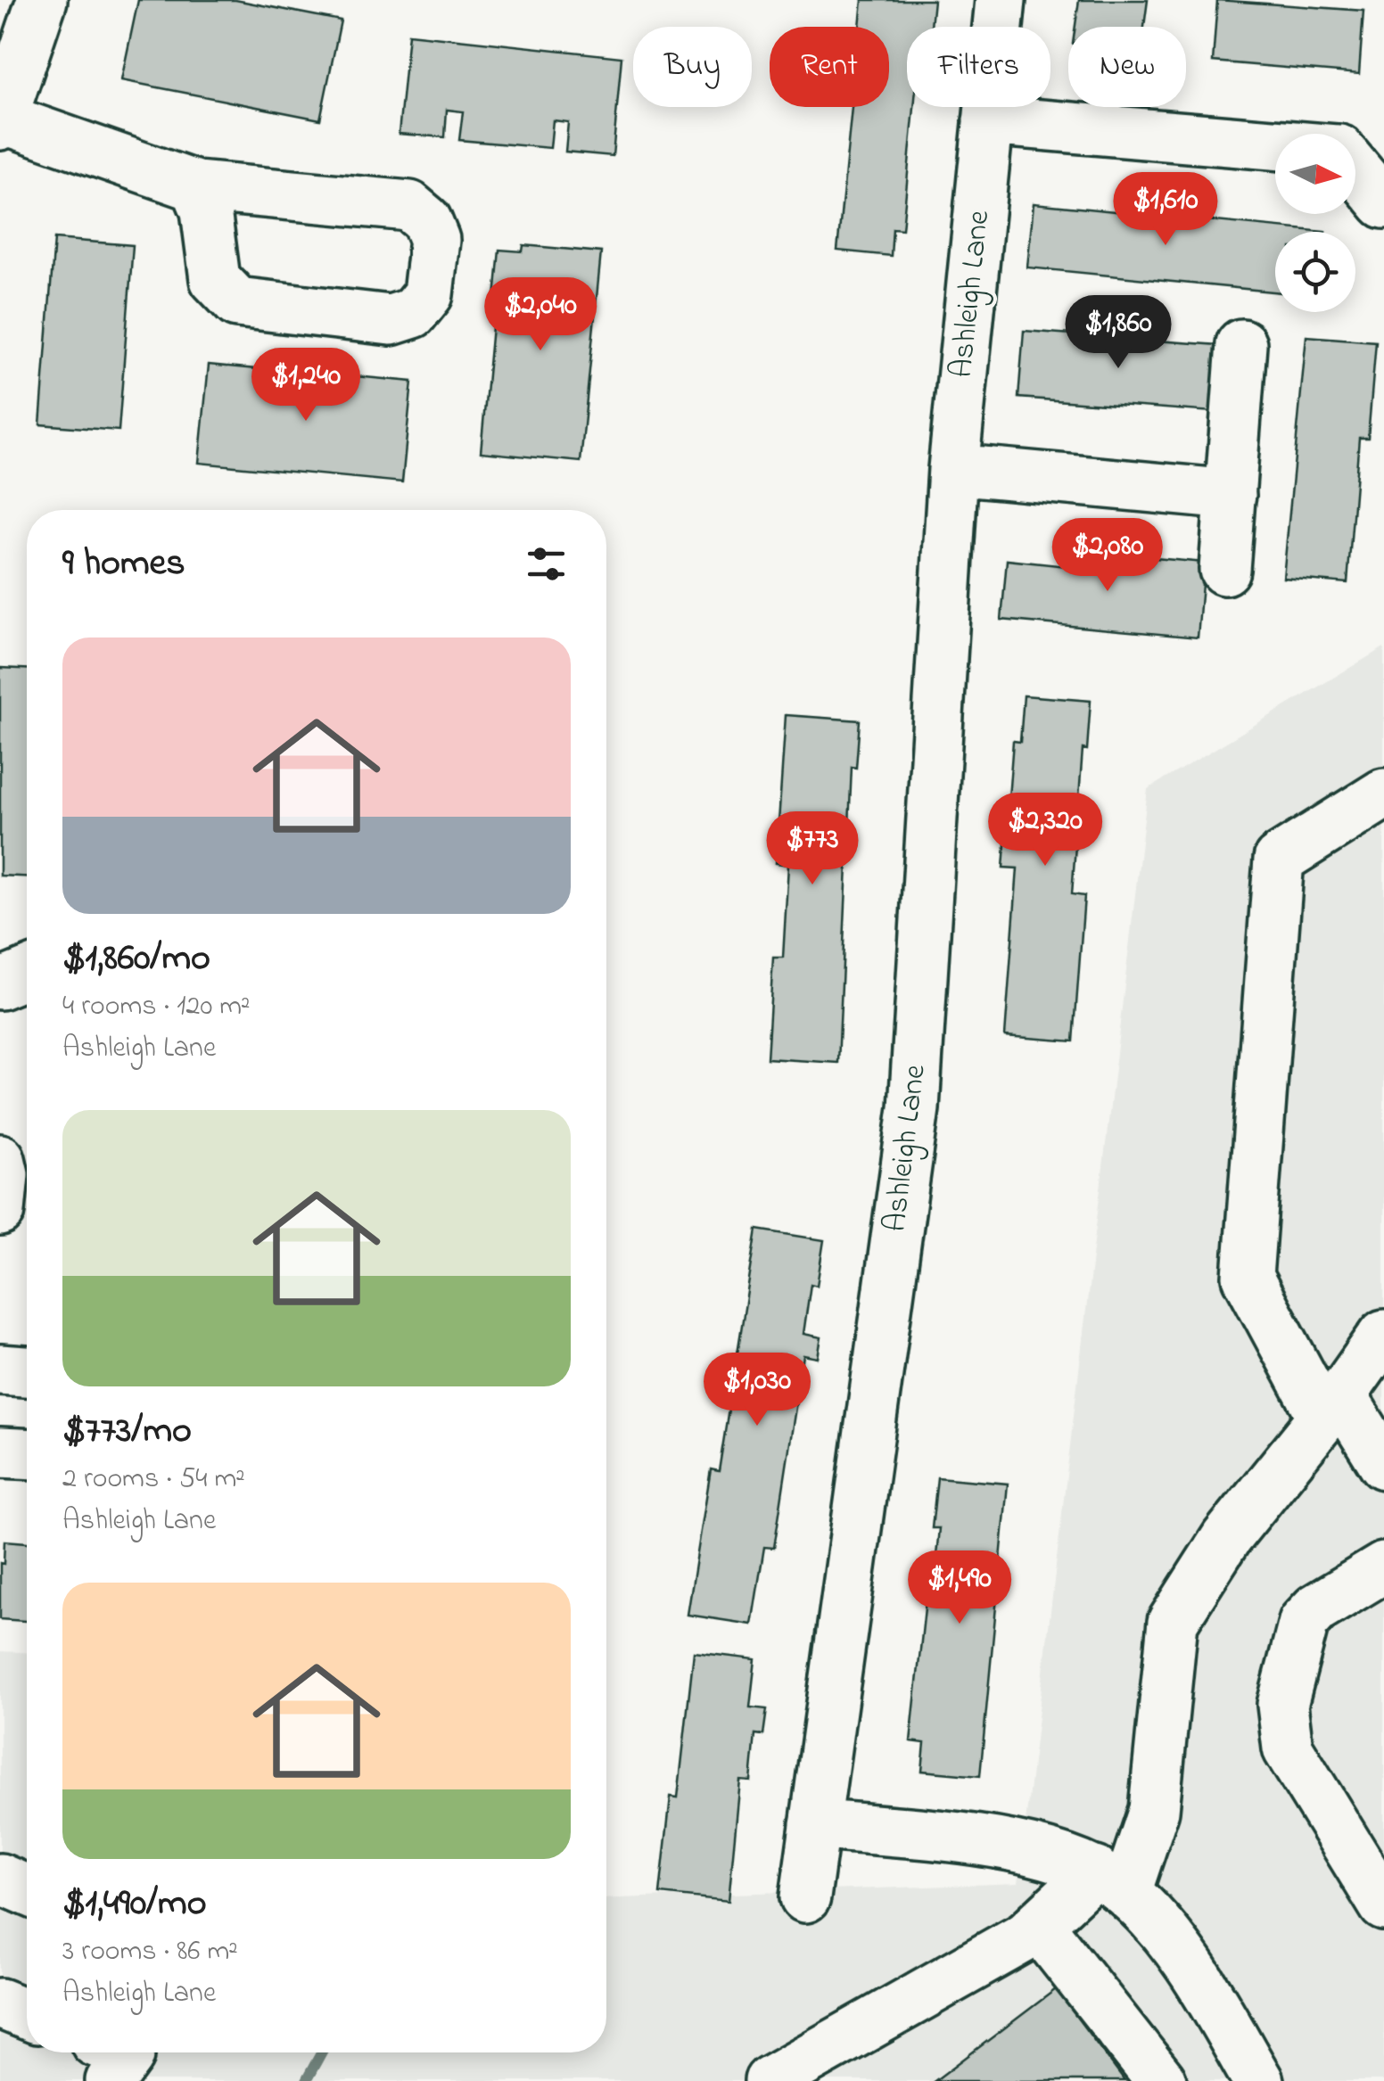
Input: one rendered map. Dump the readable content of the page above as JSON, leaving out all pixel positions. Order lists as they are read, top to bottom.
{
  "streets": {
    "street": ["Ashleigh Lane"]
  },
  "north": "right",
  "page": {
    "chip": [
      "Buy",
      "Rent",
      "Filters",
      "New"
    ],
    "price": [
      "$1,610",
      "$2,040",
      "$1,860",
      "$1,240",
      "$2,080",
      "$2,320",
      "$773",
      "$1,030",
      "$1,490"
    ],
    "heading": "9 homes",
    "list": [
      {
        "name": "$1,860/mo",
        "note": "4 rooms · 120 m² · Ashleigh Lane"
      },
      {
        "name": "$773/mo",
        "note": "2 rooms · 54 m² · Ashleigh Lane"
      },
      {
        "name": "$1,490/mo",
        "note": "3 rooms · 86 m² · Ashleigh Lane"
      }
    ]
  }
}
